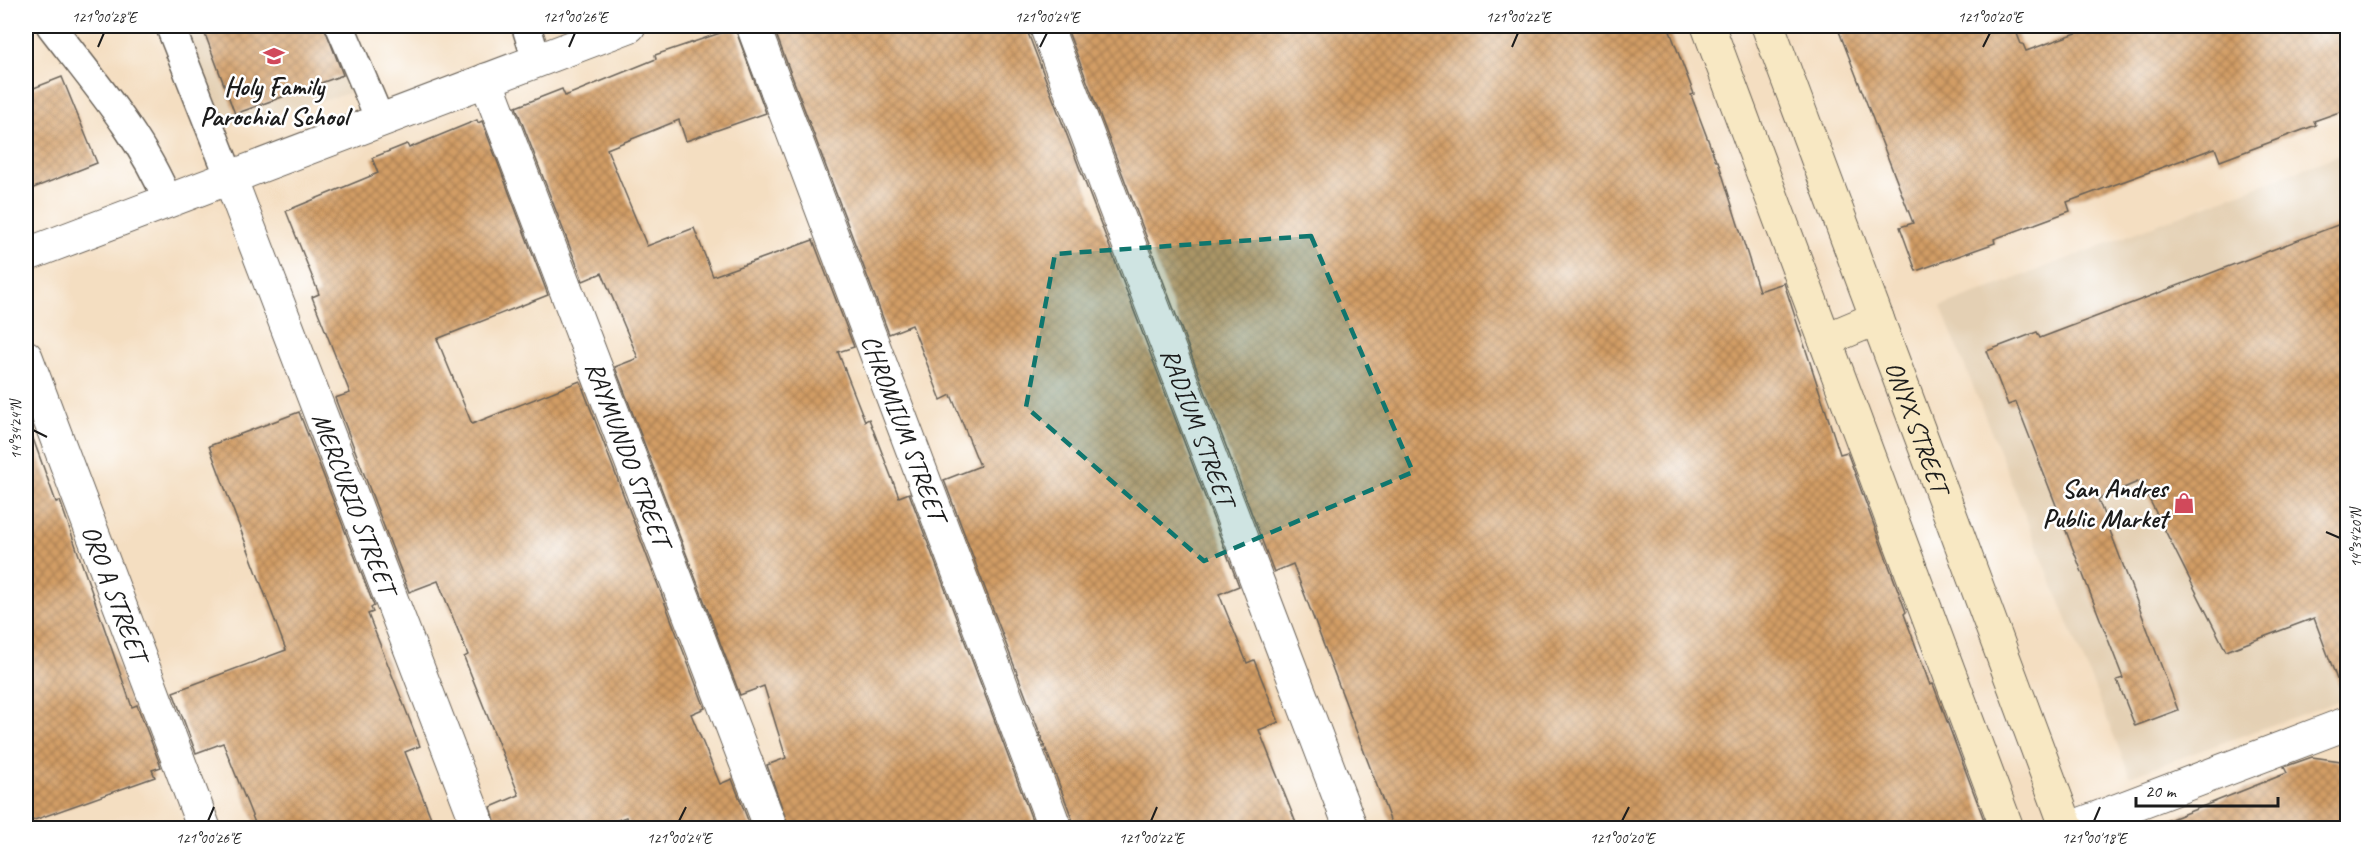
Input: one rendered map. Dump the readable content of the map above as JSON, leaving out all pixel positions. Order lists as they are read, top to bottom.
{
  "streets": {
    "main road": ["ONYX STREET"],
    "street": [
      "CHROMIUM STREET",
      "RADIUM STREET",
      "RAYMUNDO STREET",
      "MERCURIO STREET",
      "ORO A STREET"
    ]
  },
  "places": {
    "school or university": ["Holy Family Parochial School"],
    "shop": ["San Andres Public Market"]
  },
  "scale_bar": "20 m",
  "coordinates": [
    "121°00'28\"E",
    "121°00'26\"E",
    "121°00'24\"E",
    "121°00'22\"E",
    "121°00'20\"E",
    "14°34'24\"N",
    "14°34'20\"N",
    "121°00'18\"E"
  ]
}
